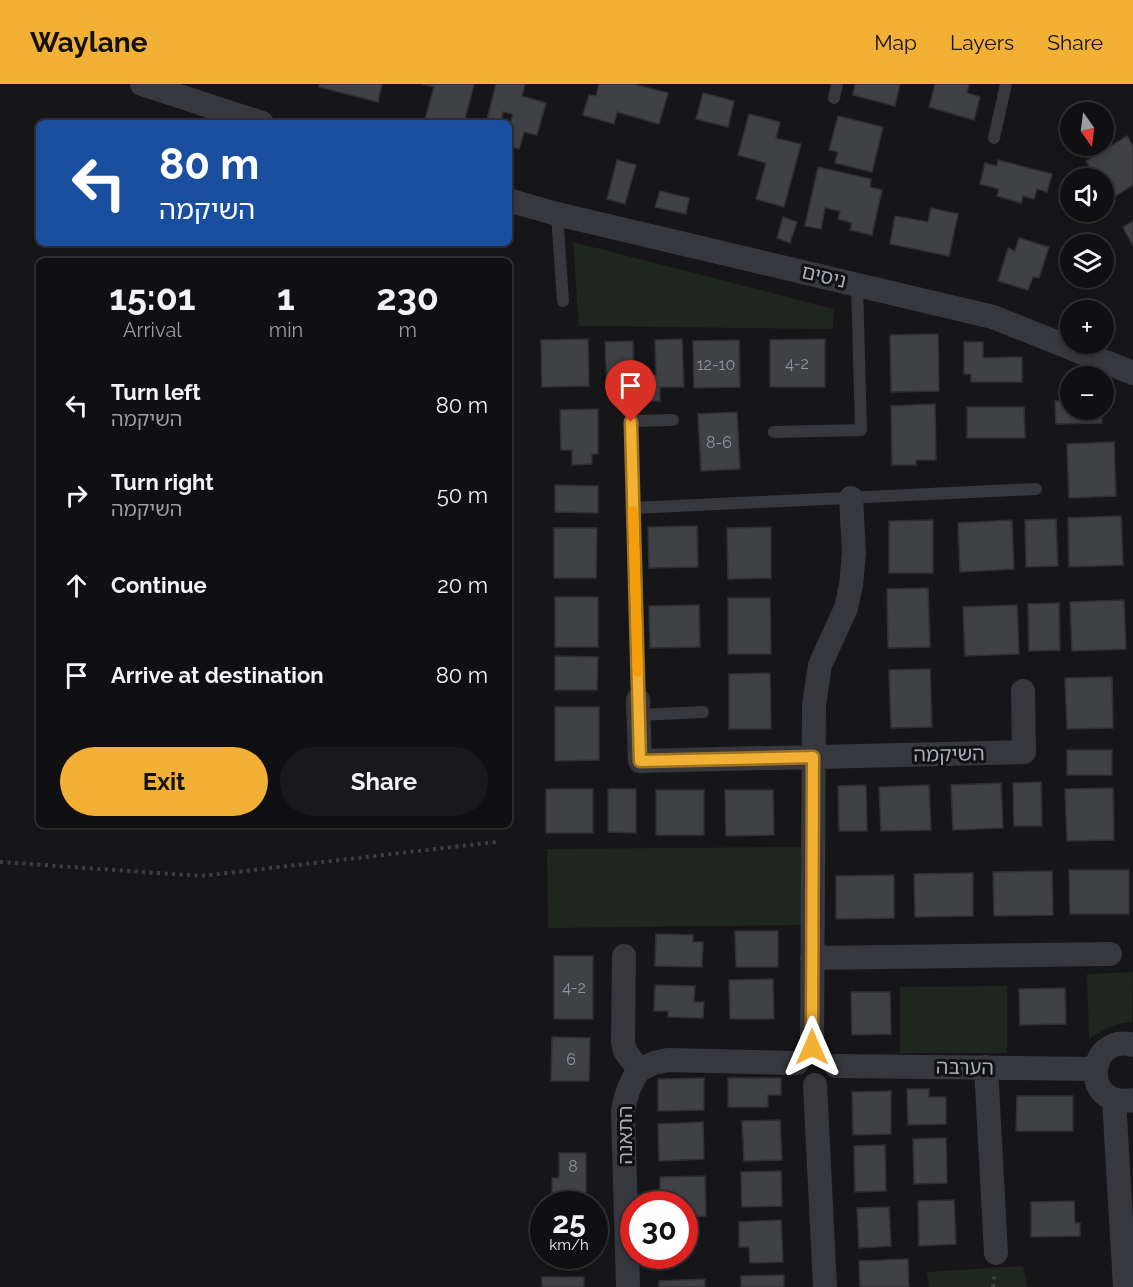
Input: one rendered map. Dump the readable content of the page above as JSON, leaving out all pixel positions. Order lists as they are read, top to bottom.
{
  "streets": {
    "street": [
      "ניסים",
      "השיקמה",
      "הערבה",
      "התאנה"
    ]
  },
  "house_numbers": [
    "4-2",
    "12-10",
    "8-6",
    "4-2",
    "6",
    "8"
  ],
  "north": "bottom",
  "page": {
    "header": "Waylane",
    "nav": ["Map", "Layers", "Share"],
    "map_buttons": ["+", "−"],
    "turn": ["80 m", "השיקמה"],
    "eta": [
      "15:01",
      "Arrival",
      "1",
      "min",
      "230",
      "m"
    ],
    "list": [
      {
        "name": "Turn left",
        "note": "השיקמה",
        "value": "80 m"
      },
      {
        "name": "Turn right",
        "note": "השיקמה",
        "value": "50 m"
      },
      {
        "name": "Continue",
        "value": "20 m"
      },
      {
        "name": "Arrive at destination",
        "value": "80 m"
      }
    ],
    "buttons": ["Exit", "Share"],
    "speed": "25 km/h",
    "limit": "30"
  }
}
